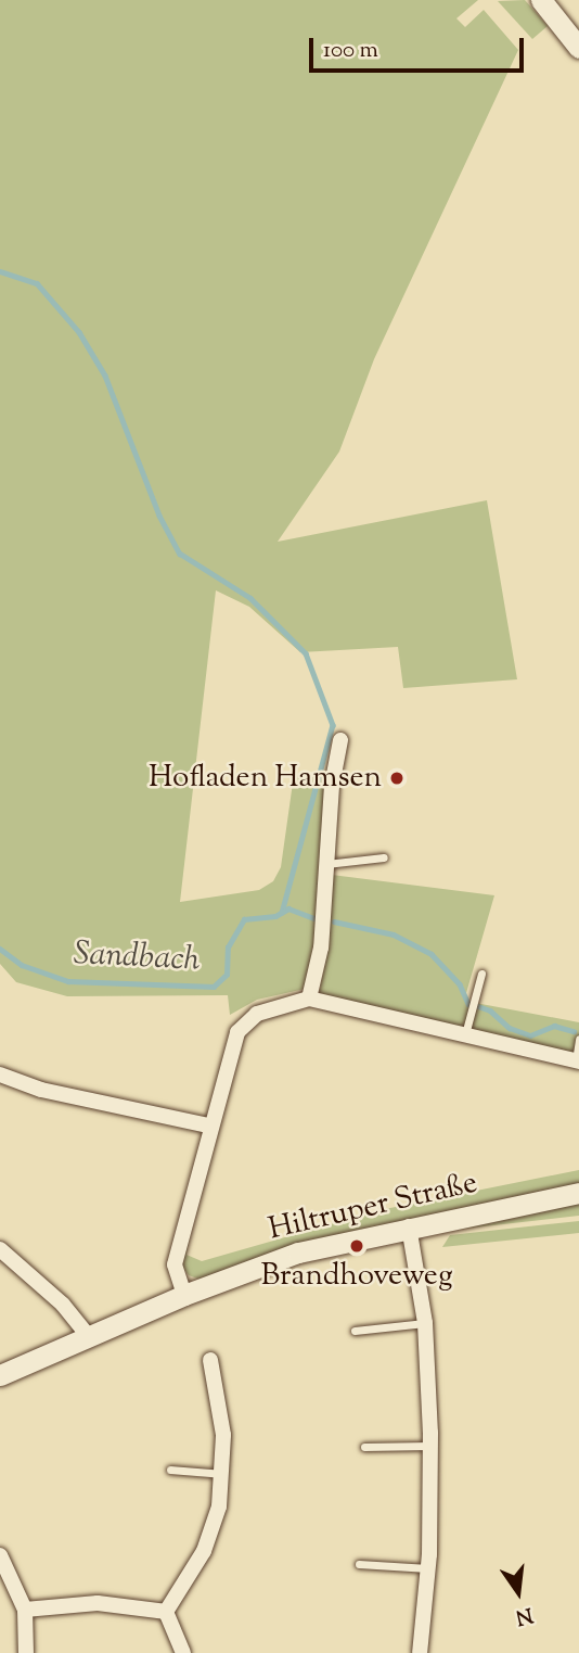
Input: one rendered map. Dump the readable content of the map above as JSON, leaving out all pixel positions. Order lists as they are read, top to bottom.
{
  "streets": {
    "street": ["Hiltruper Straße"]
  },
  "water": ["Sandbach"],
  "places": ["Hofladen Hamsen", "Brandhoveweg"],
  "scale_bar": "100 m",
  "north": "bottom"
}
